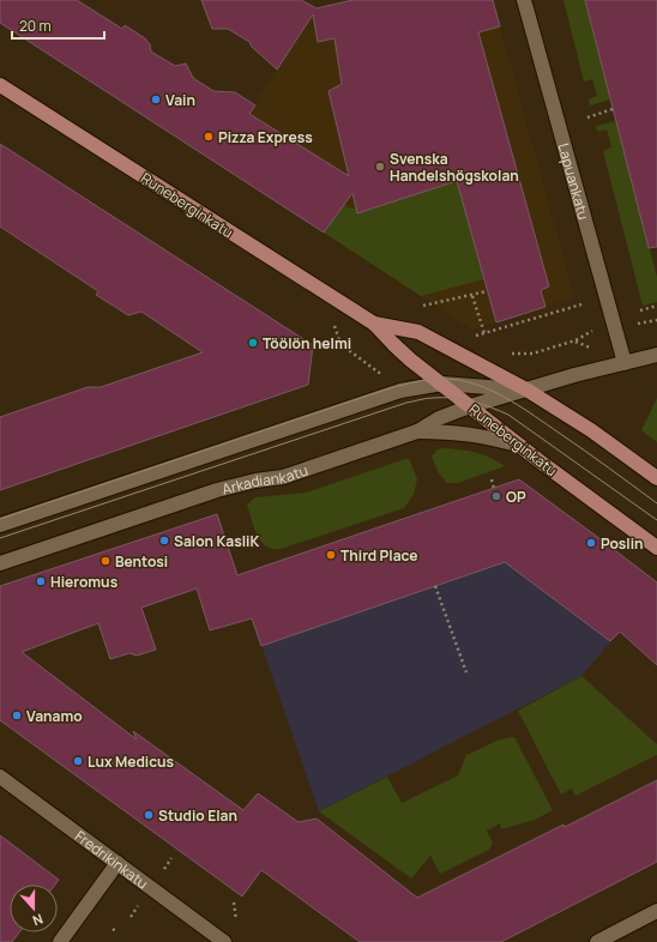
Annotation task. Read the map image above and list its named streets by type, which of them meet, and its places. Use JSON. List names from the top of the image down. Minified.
{"streets":{"main road":["Runeberginkatu"],"street":["Lapuankatu","Arkadiankatu","Fredrikinkatu"]},"crossings":[["Lapuankatu","Arkadiankatu"],["Runeberginkatu","Arkadiankatu"]],"places":["Vain","Pizza Express","Svenska Handelshögskolan","Töölön helmi","OP","Salon KasliK","Poslin","Third Place","Bentosi","Hieromus","Vanamo","Lux Medicus","Studio Elan"],"scale_bar":"20 m","north":"bottom"}
